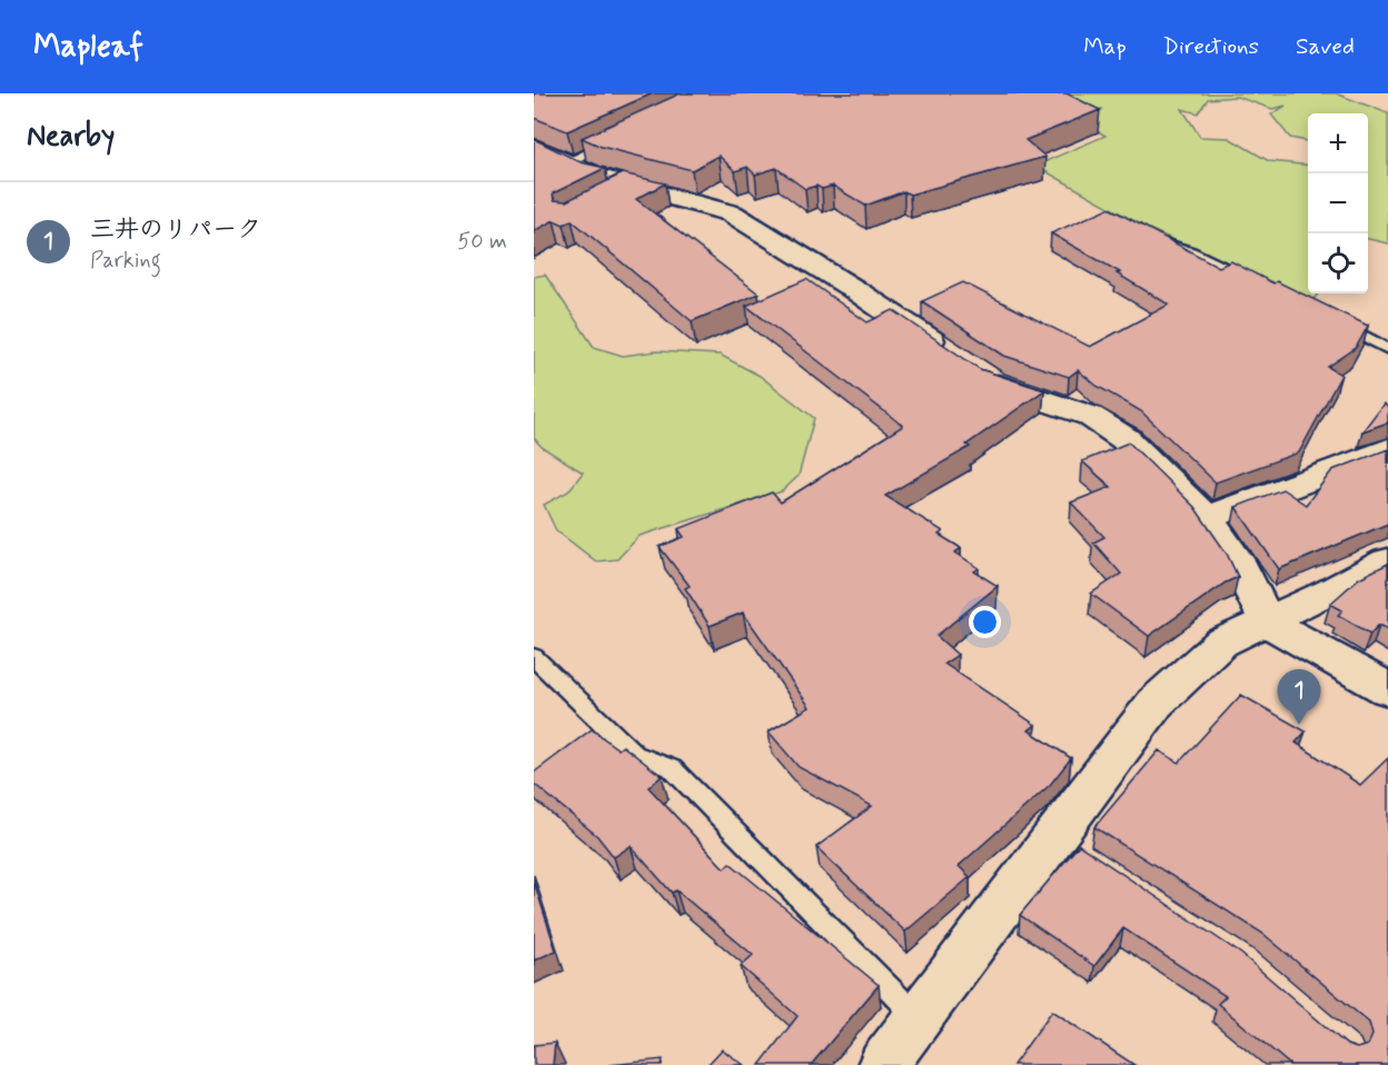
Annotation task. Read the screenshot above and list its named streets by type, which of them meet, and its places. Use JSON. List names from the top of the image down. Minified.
{"page":{"header":"Mapleaf","nav":["Map","Directions","Saved"],"heading":"Nearby","map_buttons":["+","−"],"list":[{"mark":"1","name":"三井のリパーク","note":"Parking","value":"50 m"}],"pins":"1"}}
